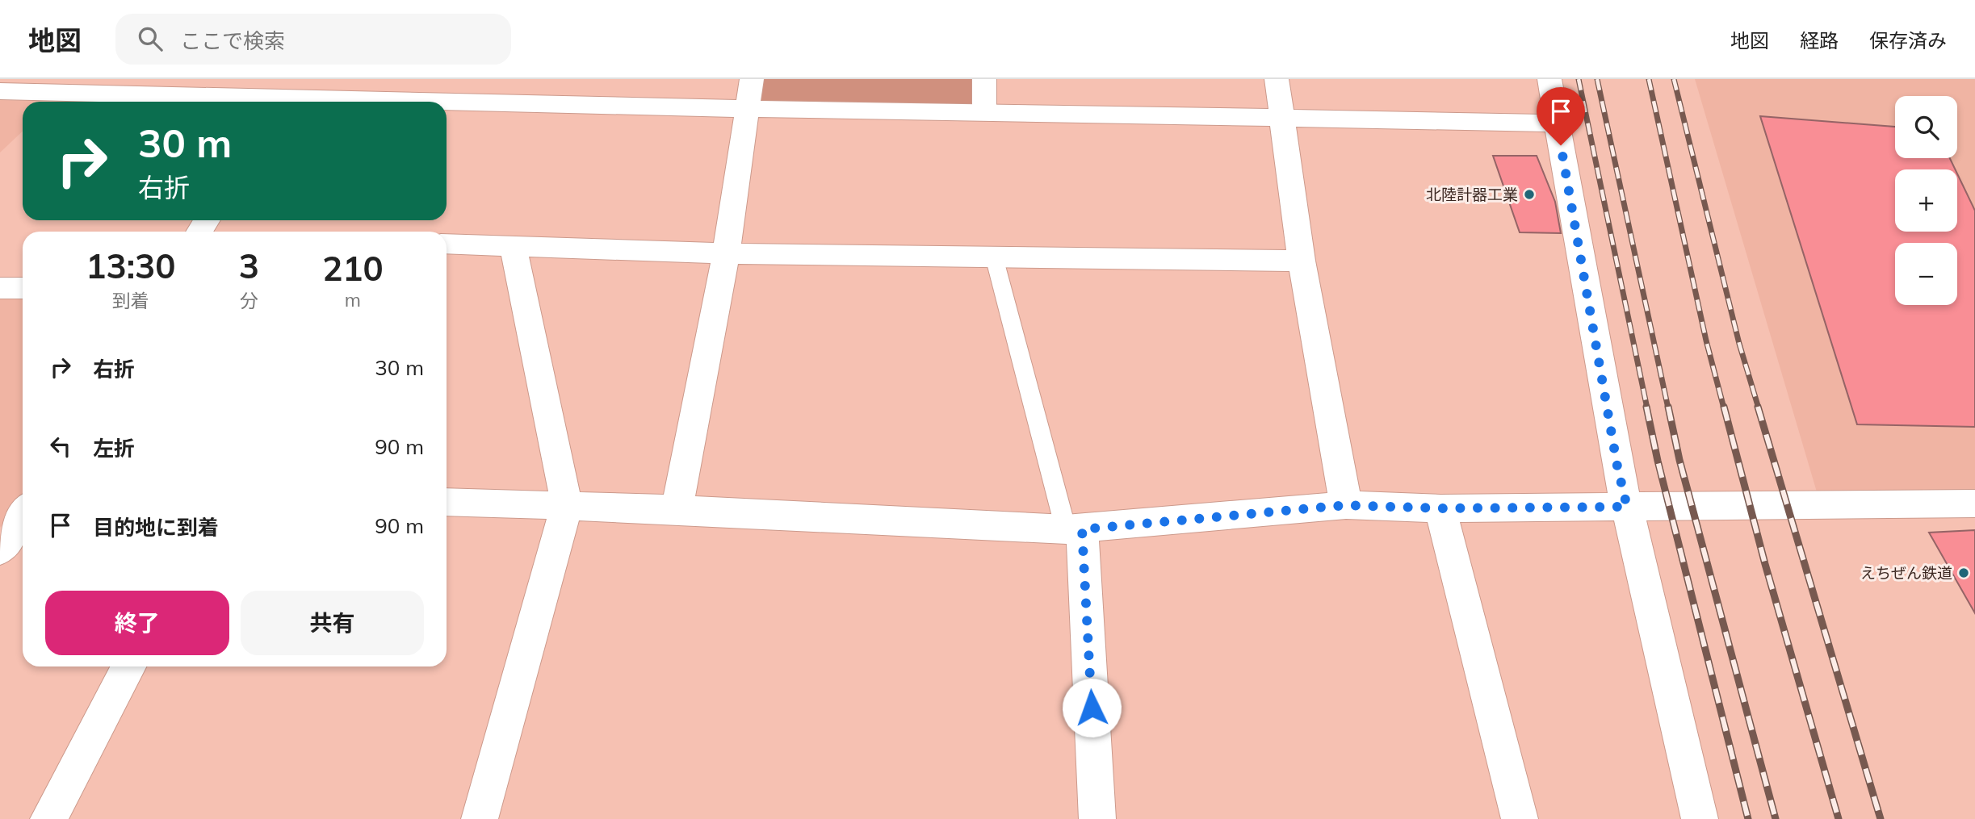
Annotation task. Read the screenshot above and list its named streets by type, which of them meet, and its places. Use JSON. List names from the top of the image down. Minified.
{"places":["北陸計器工業","えちぜん鉄道"],"page":{"header":"地図","search":"ここで検索","nav":["地図","経路","保存済み"],"map_buttons":["+","−"],"turn":["30 m","右折"],"eta":["13:30","到着","3","分","210","m"],"list":[{"name":"右折","value":"30 m"},{"name":"左折","value":"90 m"},{"name":"目的地に到着","value":"90 m"}],"buttons":["終了","共有"]}}
